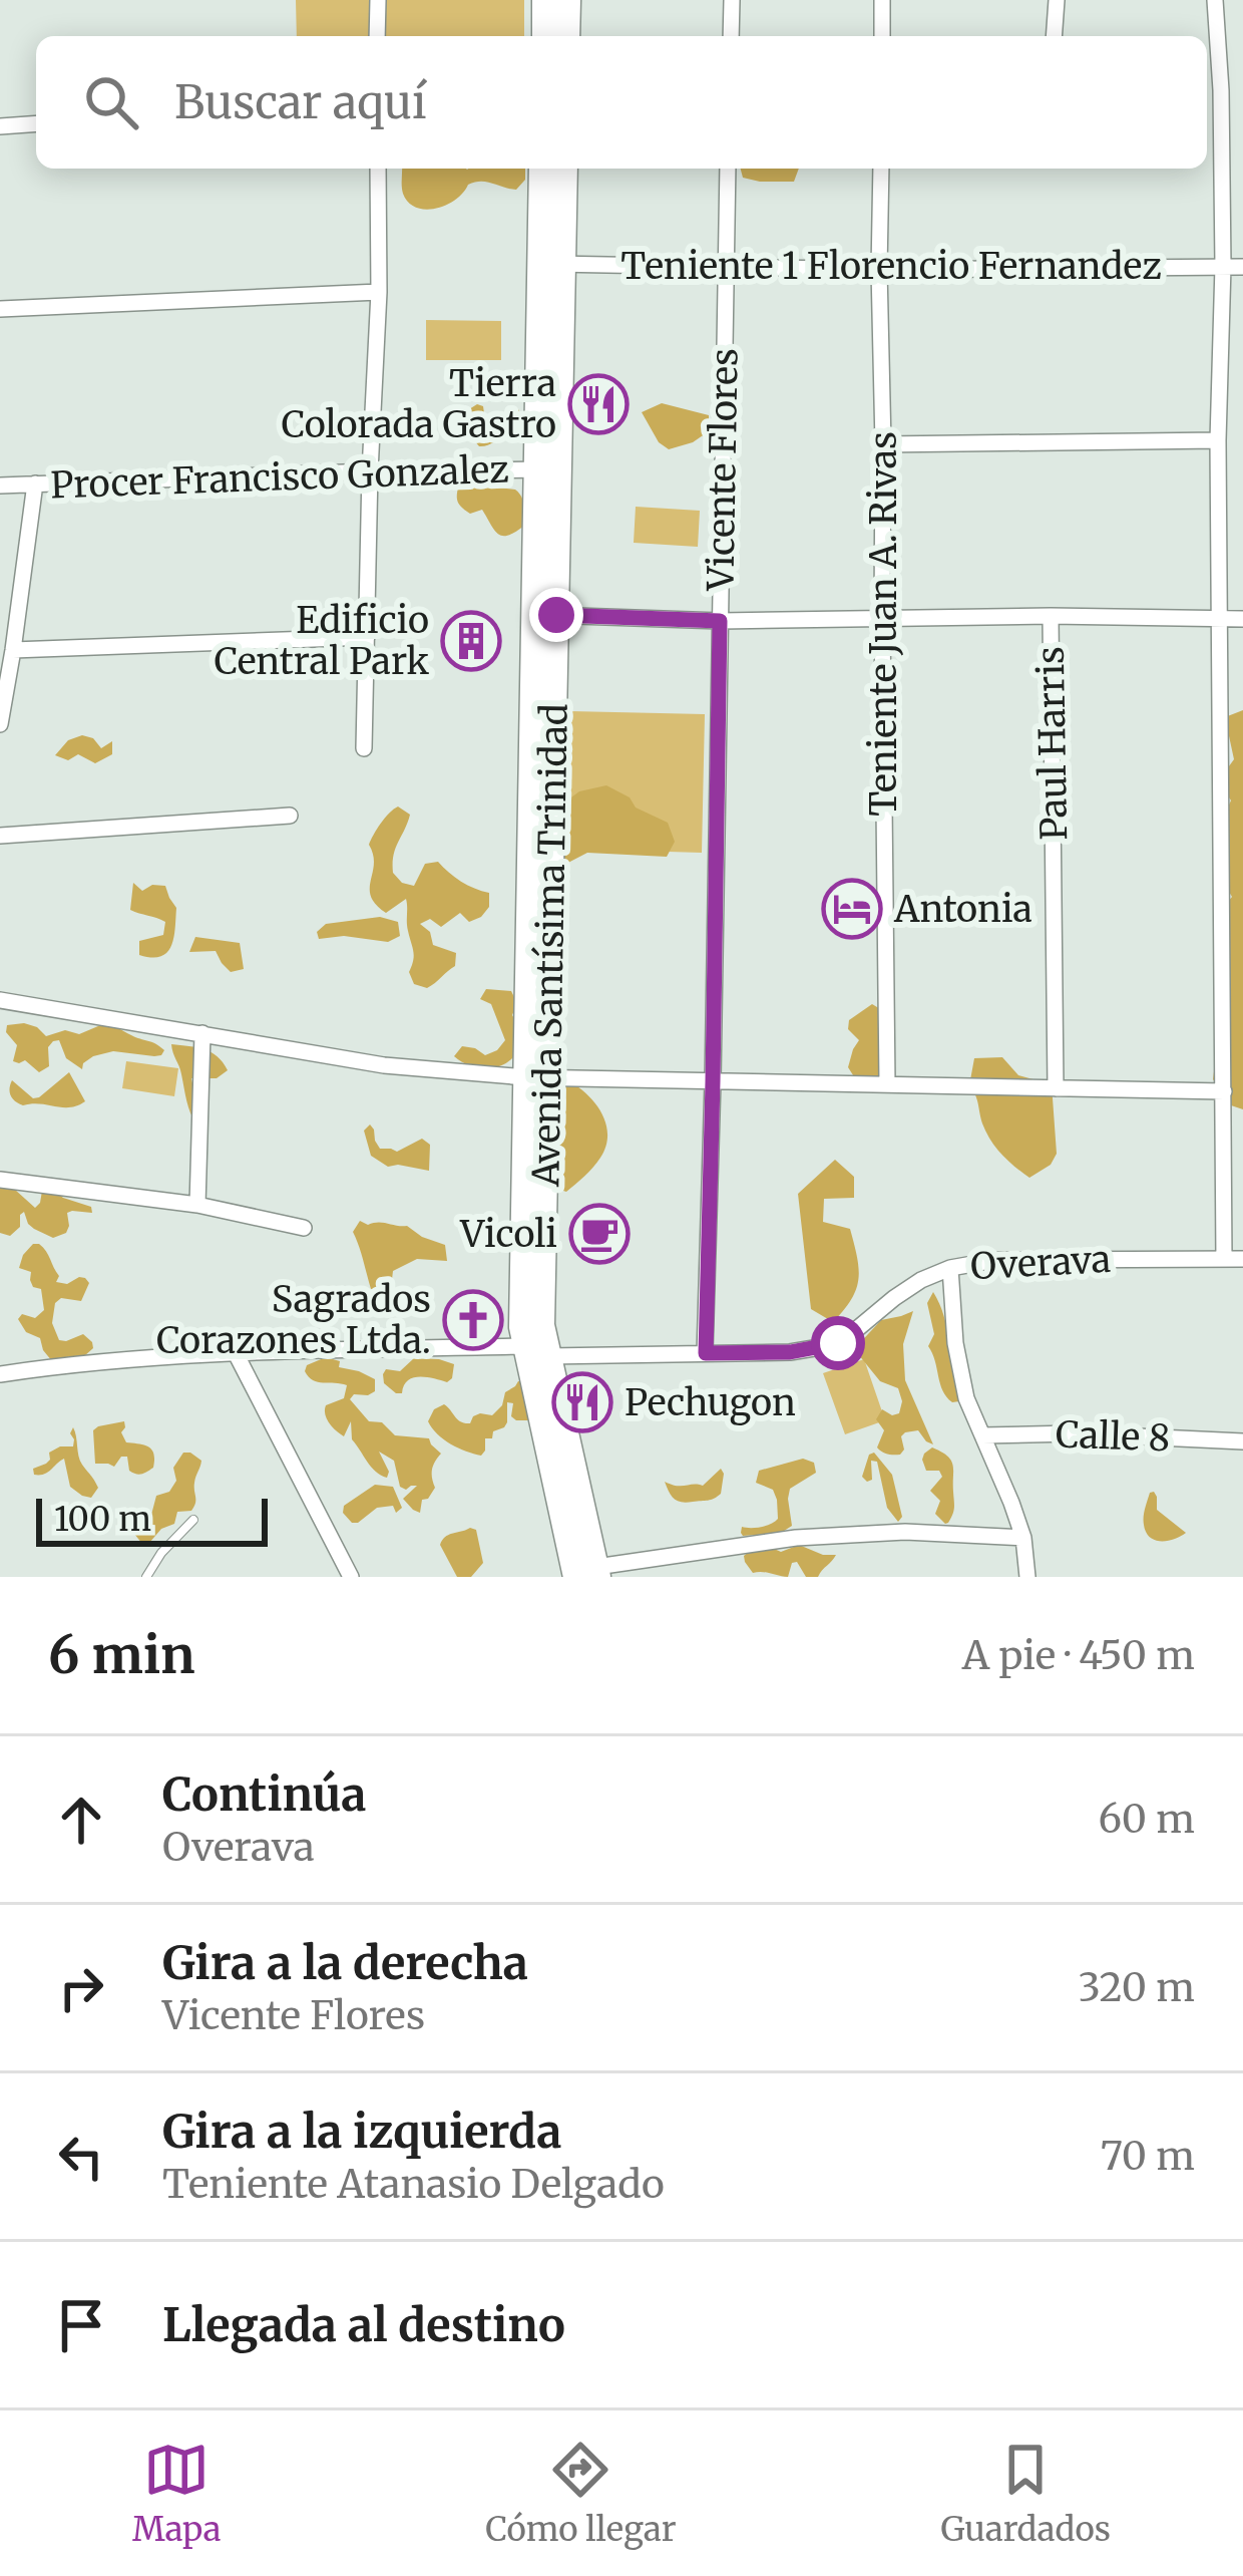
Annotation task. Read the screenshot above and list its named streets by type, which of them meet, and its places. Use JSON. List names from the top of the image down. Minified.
{"streets":{"main road":["Avenida Santísima Trinidad"],"street":["Teniente 1 Florencio Fernandez","Vicente Flores","Procer Francisco Gonzalez","Teniente Juan A. Rivas","Paul Harris","Overava","Calle 8"]},"crossings":[["Teniente 1 Florencio Fernandez","Vicente Flores"],["Teniente 1 Florencio Fernandez","Teniente Juan A. Rivas"],["Teniente 1 Florencio Fernandez","Avenida Santísima Trinidad"],["Vicente Flores","Overava"],["Procer Francisco Gonzalez","Avenida Santísima Trinidad"],["Avenida Santísima Trinidad","Overava"]],"places":{"restaurant":["Tierra Colorada Gastro","Pechugon"],"building":["Edificio Central Park"],"hotel":["Antonia"],"cafe":["Vicoli"],"church":["Sagrados Corazones Ltda."]},"scale_bar":"100 m","page":{"search":"Buscar aquí","scale":"100 m","heading":["6 min","A pie · 450 m"],"list":[["Continúa","Overava","60 m"],["Gira a la derecha","Vicente Flores","320 m"],["Gira a la izquierda","Teniente Atanasio Delgado","70 m"],"Llegada al destino"],"nav":["Mapa","Cómo llegar","Guardados"]}}
